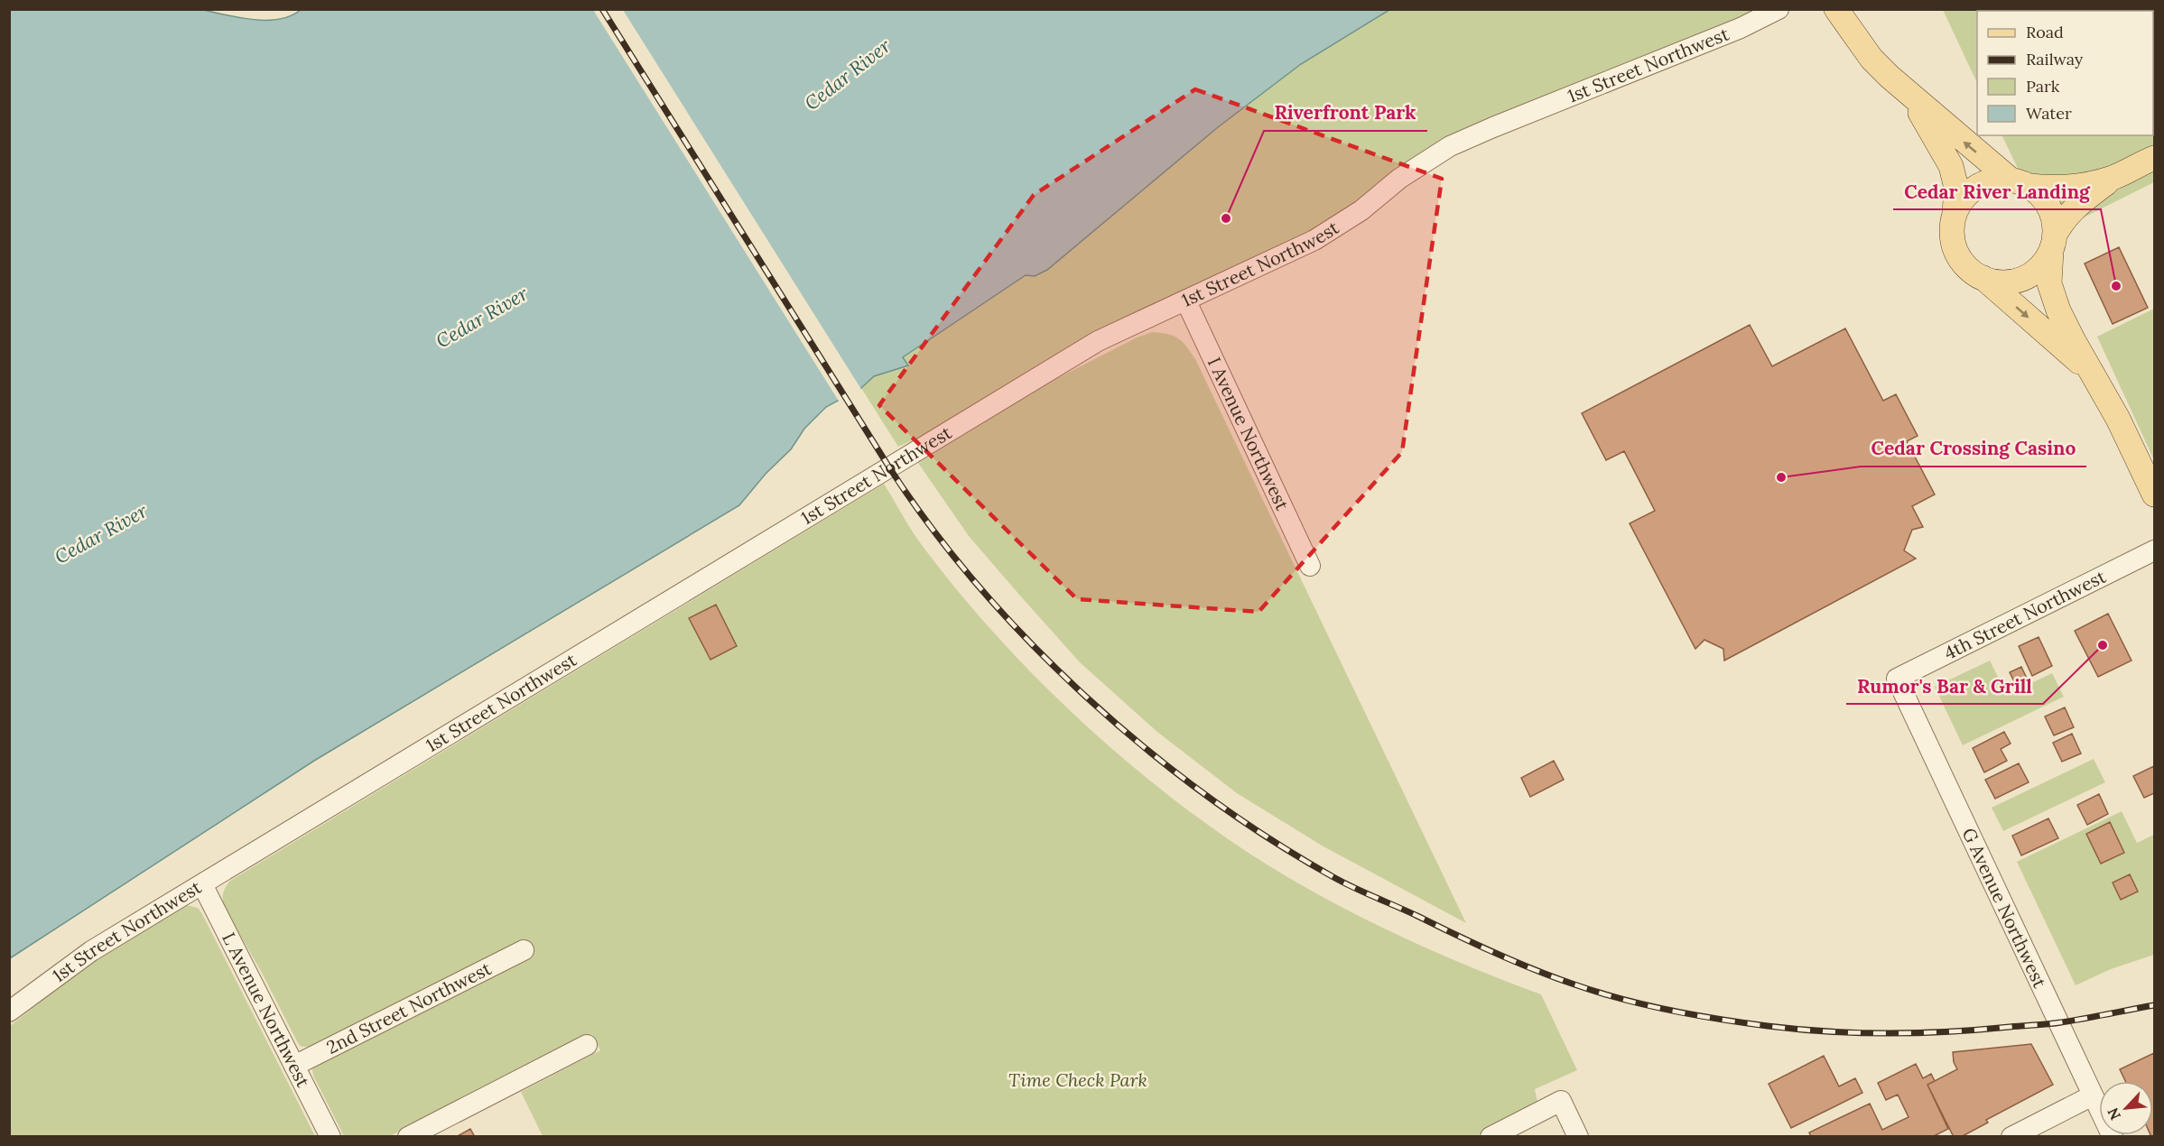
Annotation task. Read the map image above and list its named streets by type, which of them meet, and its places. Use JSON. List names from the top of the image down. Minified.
{"streets":{"street":["1st Street Northwest","I Avenue Northwest","4th Street Northwest","G Avenue Northwest","2nd Street Northwest","L Avenue Northwest"]},"crossings":[["1st Street Northwest","I Avenue Northwest"],["1st Street Northwest","L Avenue Northwest"],["4th Street Northwest","G Avenue Northwest"],["2nd Street Northwest","L Avenue Northwest"]],"water":["Cedar River"],"parks":["Time Check Park"],"places":["Riverfront Park","Cedar River Landing","Cedar Crossing Casino","Rumor's Bar & Grill"],"legend":["Road","Railway","Park","Water"],"north":"bottom left"}
